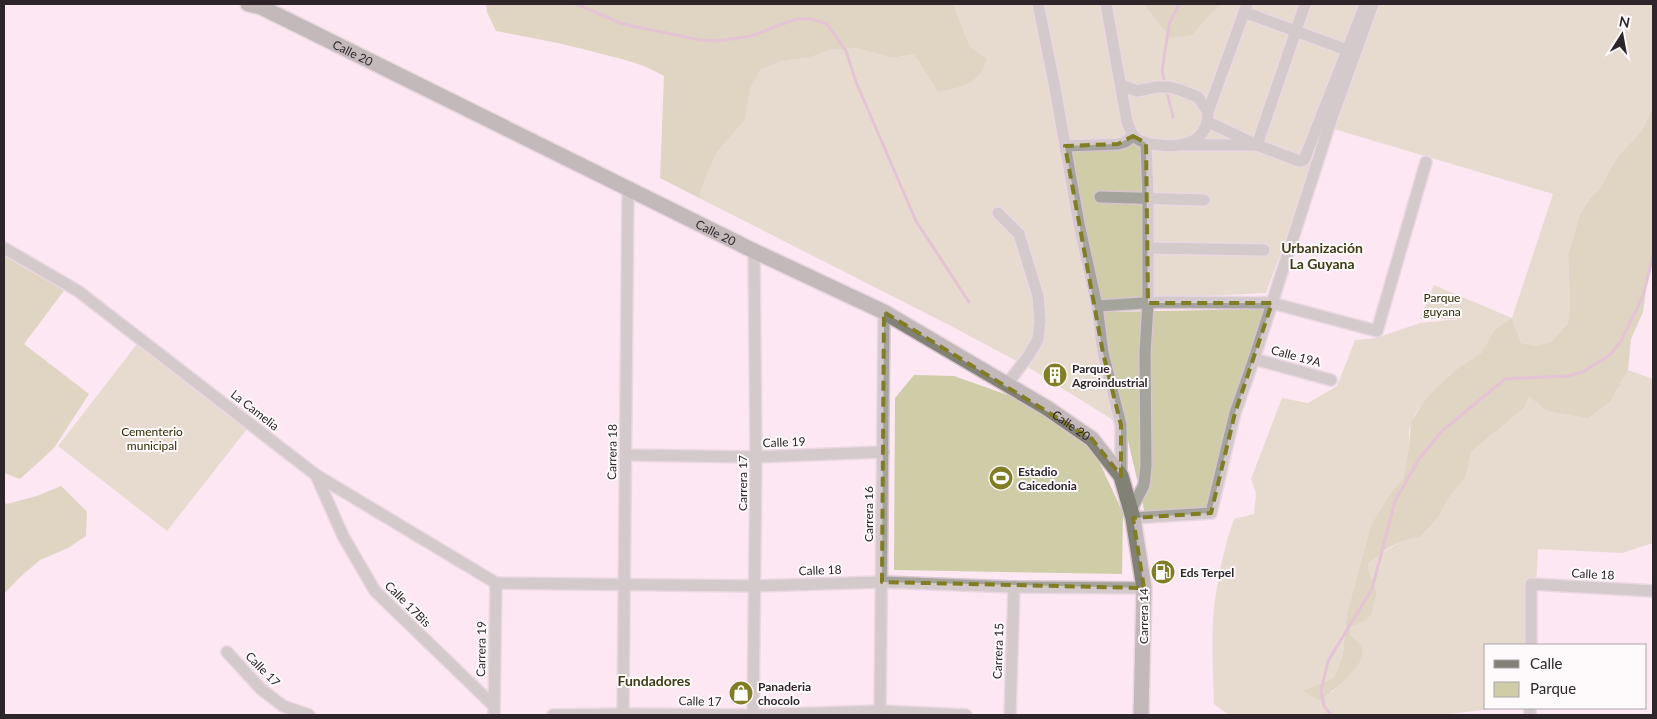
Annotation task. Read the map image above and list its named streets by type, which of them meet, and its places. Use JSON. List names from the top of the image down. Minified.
{"streets":{"main road":["Calle 20","Carrera 14"],"street":["Calle 19A","La Camelia","Calle 19","Carrera 18","Carrera 17","Carrera 16","Calle 18","Calle 17Bis","Carrera 19","Carrera 15","Calle 17"]},"crossings":[["Calle 20","Carrera 18"],["Calle 20","Carrera 17"],["Calle 20","Carrera 16"],["Calle 20","Carrera 14"],["La Camelia","Calle 18"],["La Camelia","Calle 17Bis"],["La Camelia","Carrera 19"],["Calle 19","Carrera 18"],["Calle 19","Carrera 17"],["Calle 19","Carrera 16"],["Carrera 18","Calle 18"],["Carrera 18","Calle 17"],["Carrera 17","Calle 18"],["Carrera 17","Calle 17"],["Carrera 16","Calle 18"],["Carrera 16","Calle 17"],["Calle 18","Carrera 14"],["Calle 18","Carrera 19"],["Calle 18","Carrera 15"],["Calle 17Bis","Carrera 19"]],"districts":["Urbanización La Guyana","Fundadores"],"parks":["Parque guyana","Cementerio municipal"],"places":{"building":["Parque Agroindustrial"],"sports":["Estadio Caicedonia"],"fuel station":["Eds Terpel"],"shop":["Panaderia chocolo"]},"legend":["Calle","Parque"],"north":"top"}
